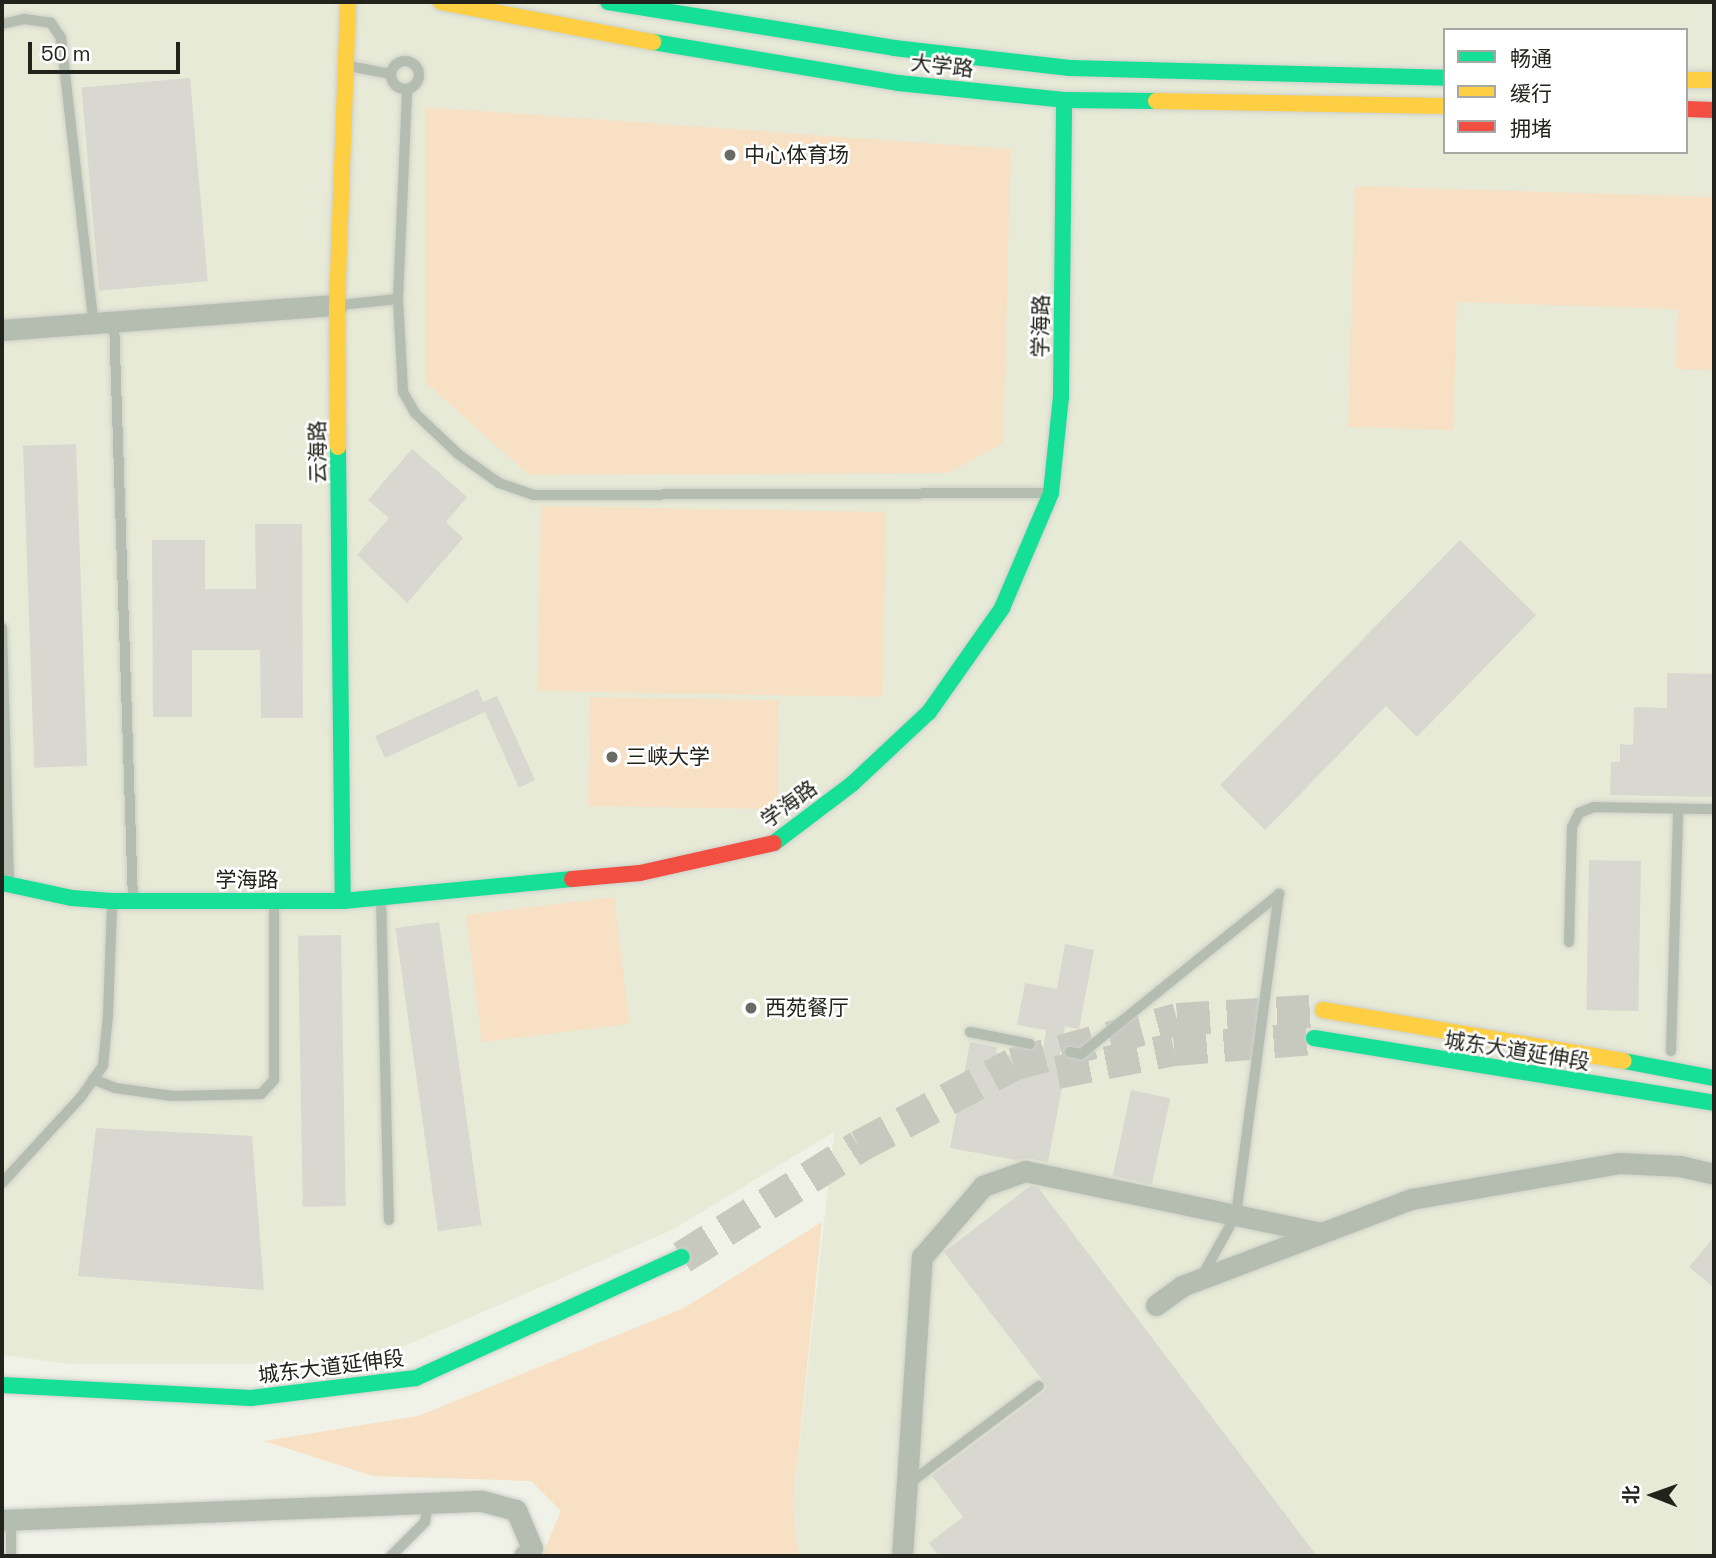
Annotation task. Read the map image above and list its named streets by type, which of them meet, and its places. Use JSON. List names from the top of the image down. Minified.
{"streets":{"main road":["大学路","学海路","云海路","城东大道延伸段"]},"crossings":[["大学路","学海路"],["学海路","云海路"]],"places":["中心体育场","三峡大学","西苑餐厅"],"legend":["畅通","缓行","拥堵"],"scale_bar":"50 m","north":"left"}
